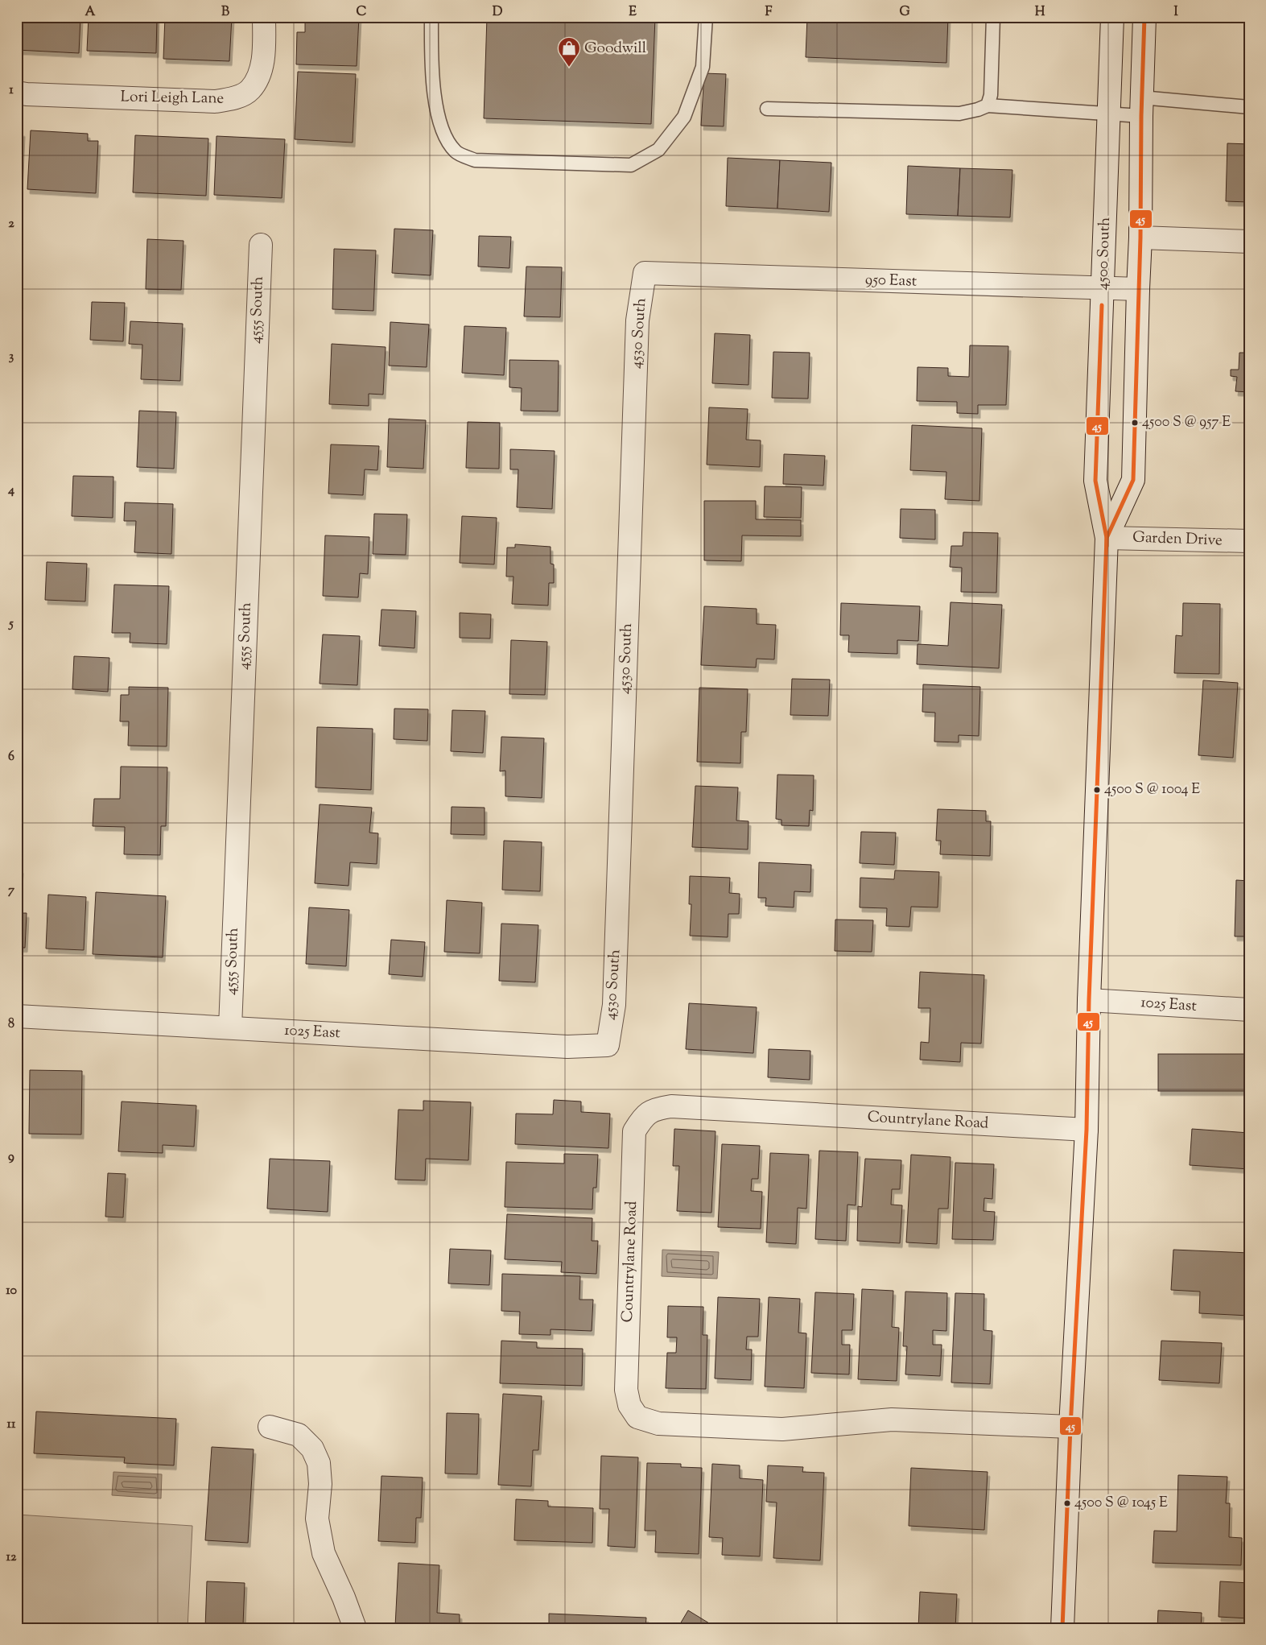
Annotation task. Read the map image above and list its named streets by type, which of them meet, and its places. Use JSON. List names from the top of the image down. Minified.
{"streets":{"street":["Lori Leigh Lane","4500 South","950 East","4555 South","4530 South","Garden Drive","1025 East","Countrylane Road"]},"crossings":[["4500 South","950 East"],["4500 South","Garden Drive"],["4500 South","1025 East"],["4500 South","Countrylane Road"],["950 East","4530 South"],["4555 South","1025 East"],["4530 South","1025 East"]],"places":{"shop":["Goodwill"],"other":["4500 S @ 957 E","4500 S @ 1004 E","4500 S @ 1045 E"]},"lines":["transit line 45"],"grid":{"columns":["A","B","C","D","E","F","G","H","I"],"rows":["1","2","3","4","5","6","7","8","9","10","11","12"]}}
